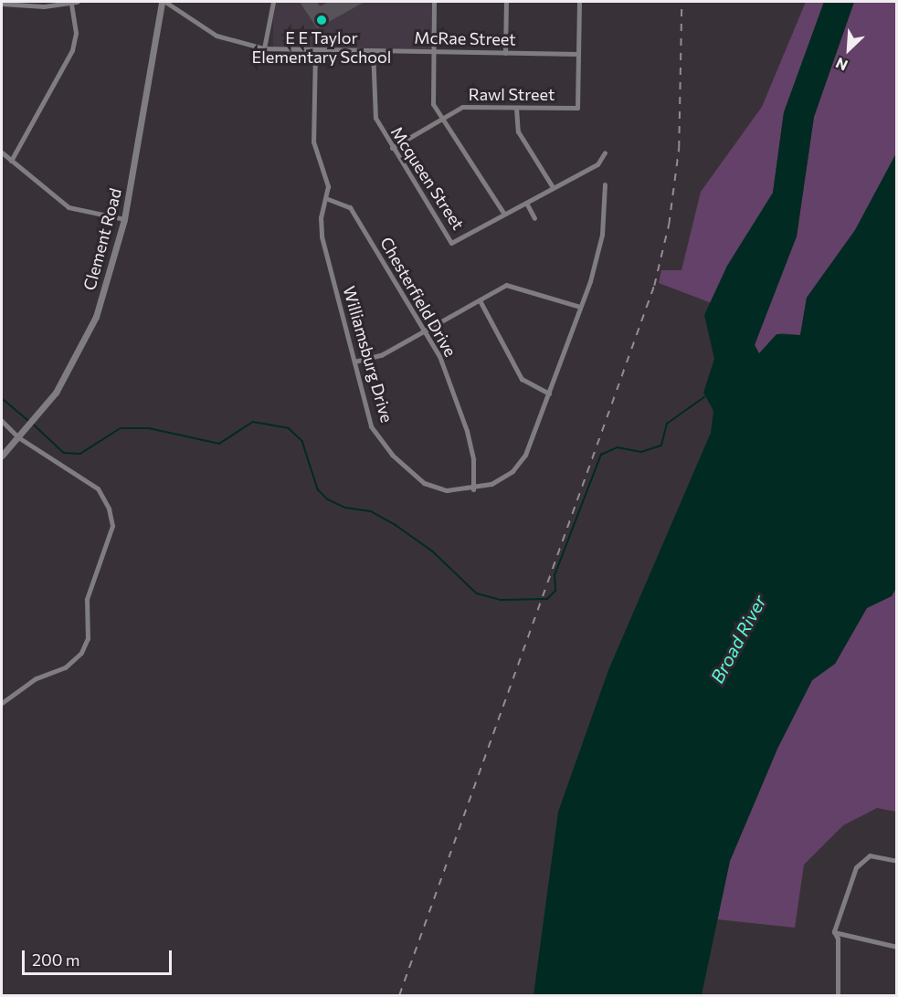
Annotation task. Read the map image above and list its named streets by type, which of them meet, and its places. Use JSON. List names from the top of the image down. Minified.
{"streets":{"street":["McRae Street","Rawl Street","Mcqueen Street","Clement Road","Chesterfield Drive","Williamsburg Drive"]},"crossings":[["McRae Street","Rawl Street"],["McRae Street","Mcqueen Street"],["McRae Street","Clement Road"],["McRae Street","Williamsburg Drive"],["Rawl Street","Mcqueen Street"],["Chesterfield Drive","Williamsburg Drive"]],"water":["Broad River"],"places":["E E Taylor Elementary School"],"scale_bar":"200 m","north":"bottom left"}
